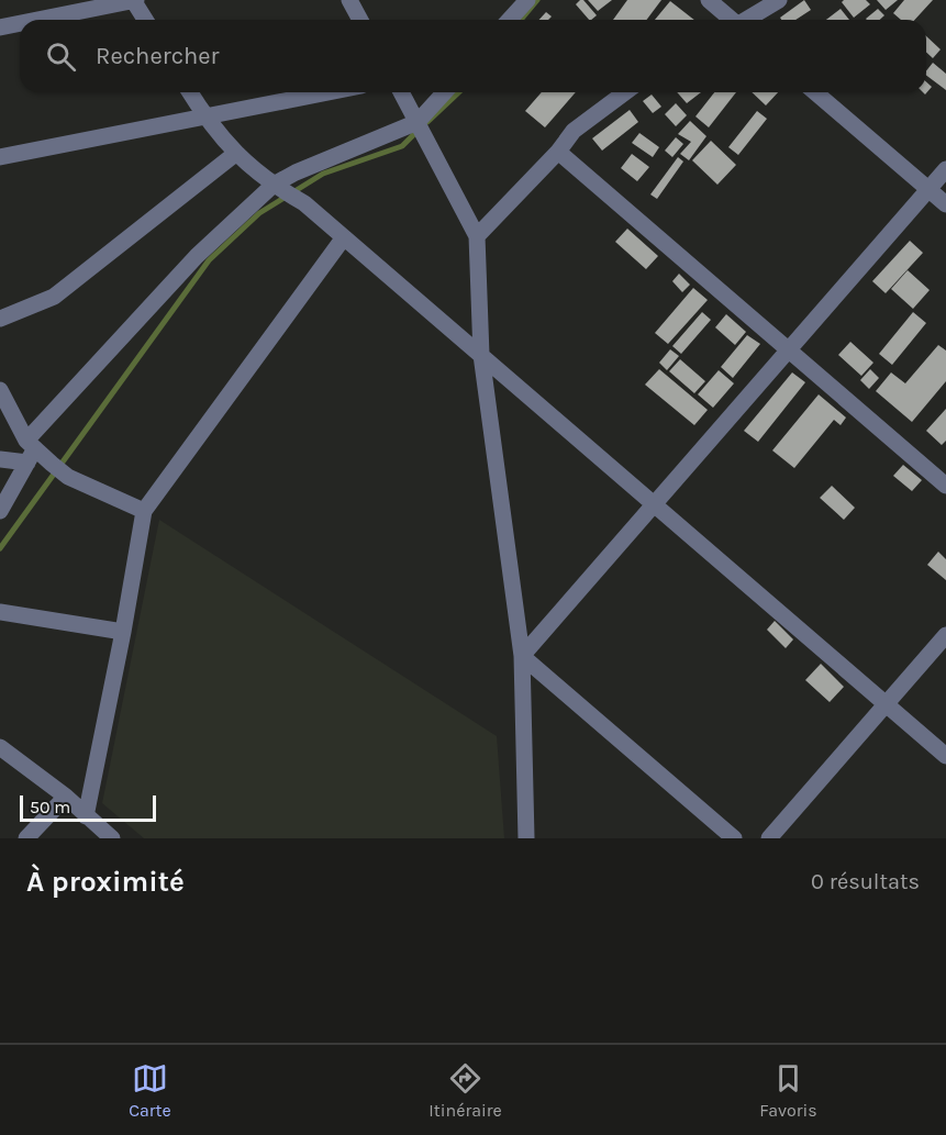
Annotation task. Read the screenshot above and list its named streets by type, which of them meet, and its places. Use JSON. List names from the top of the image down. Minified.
{"scale_bar":"50 m","page":{"search":"Rechercher","scale":"50 m","heading":["À proximité","0 résultats"],"nav":["Carte","Itinéraire","Favoris"]}}
